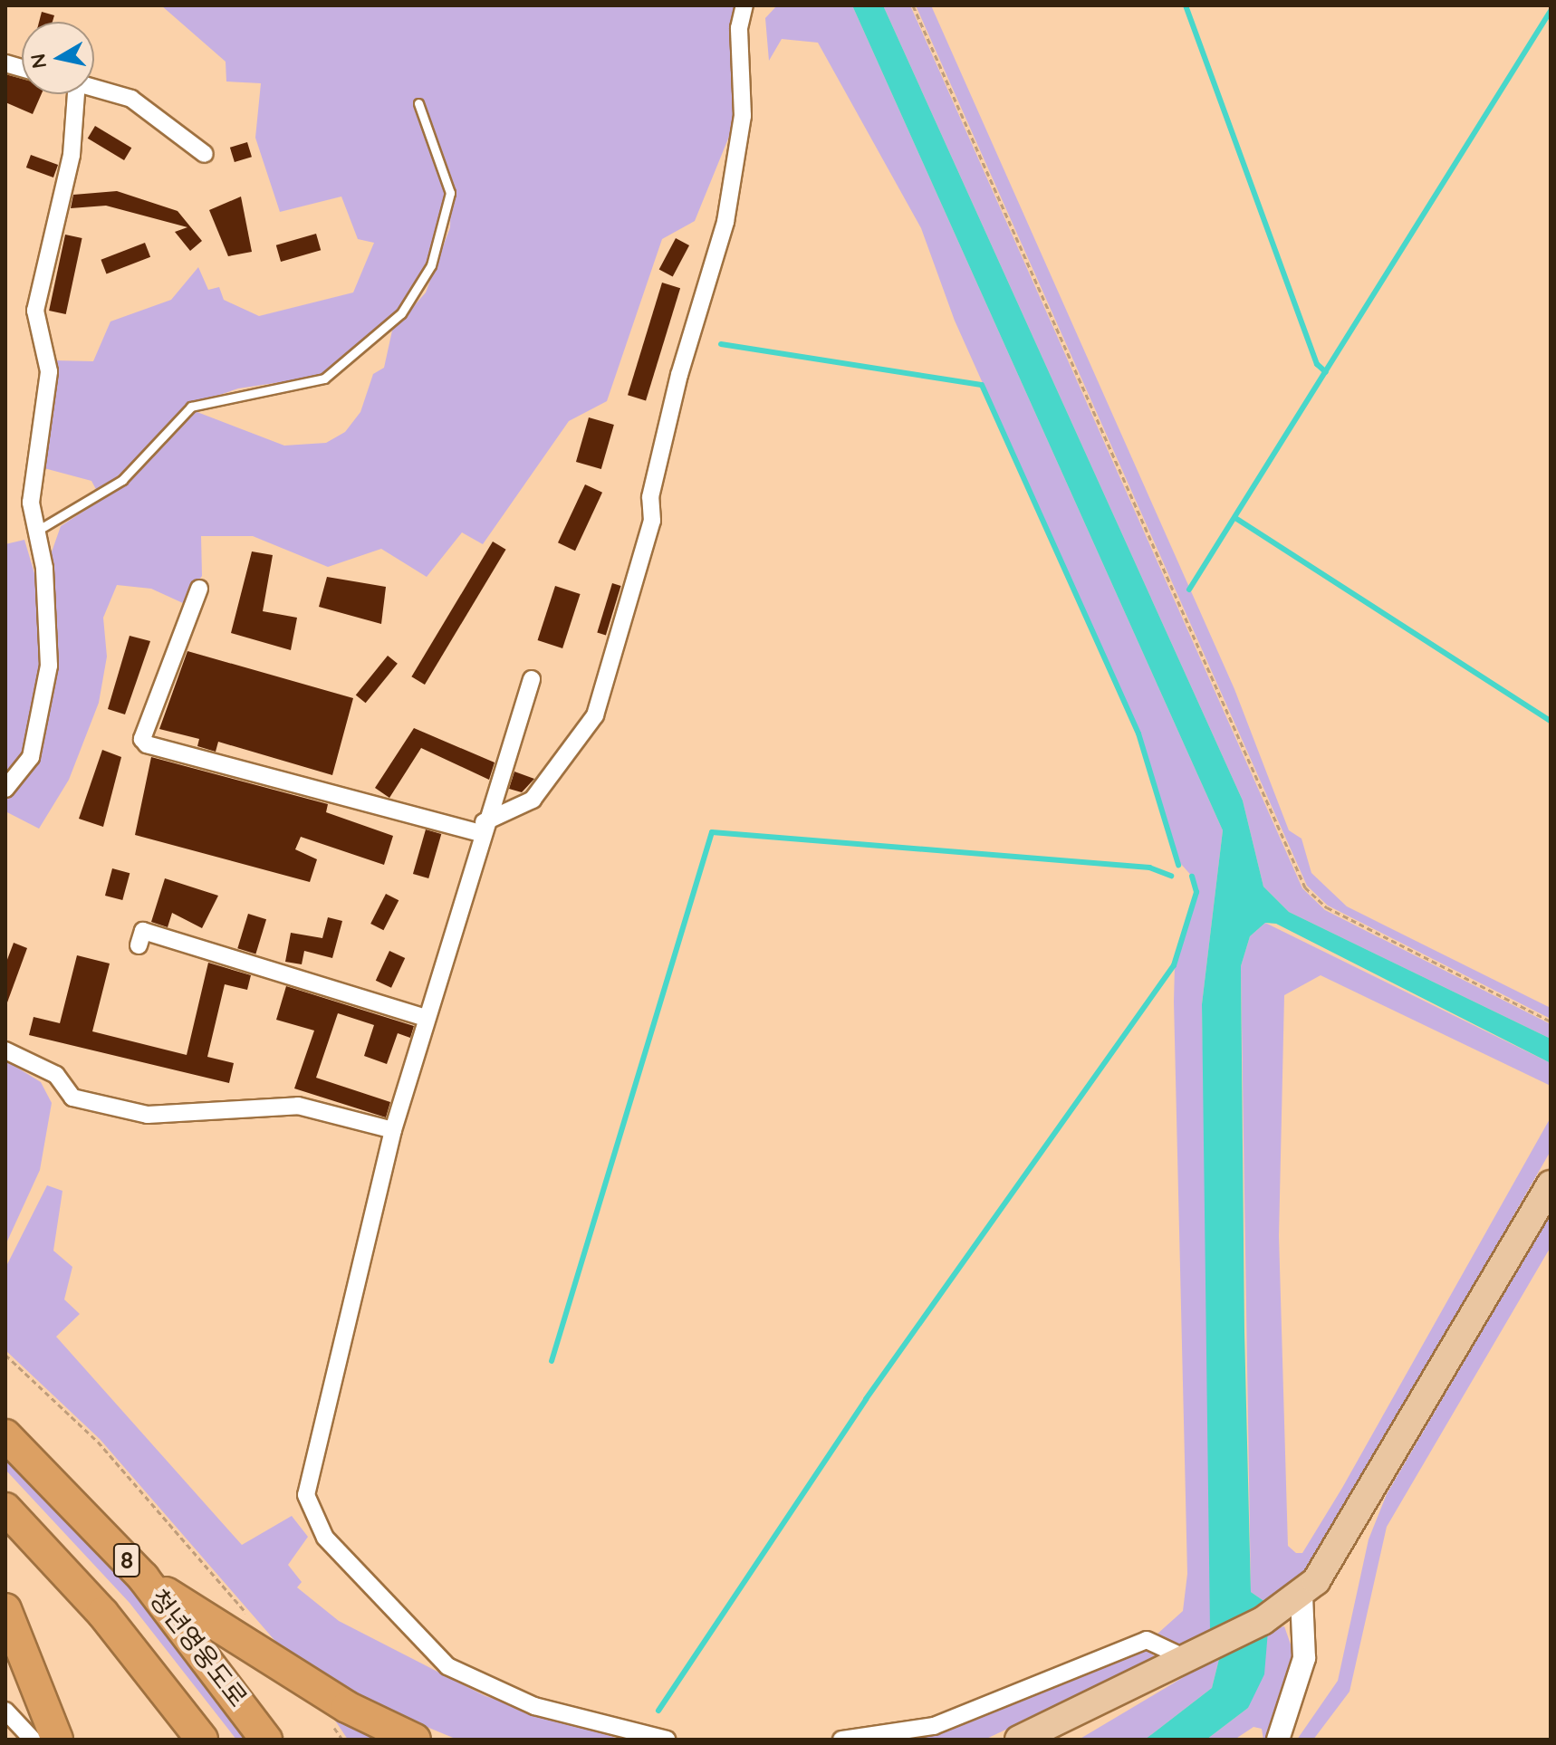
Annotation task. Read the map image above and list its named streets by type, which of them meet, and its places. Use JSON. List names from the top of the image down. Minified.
{"streets":{"highway":["8","청년영웅도로"]},"north":"left"}
